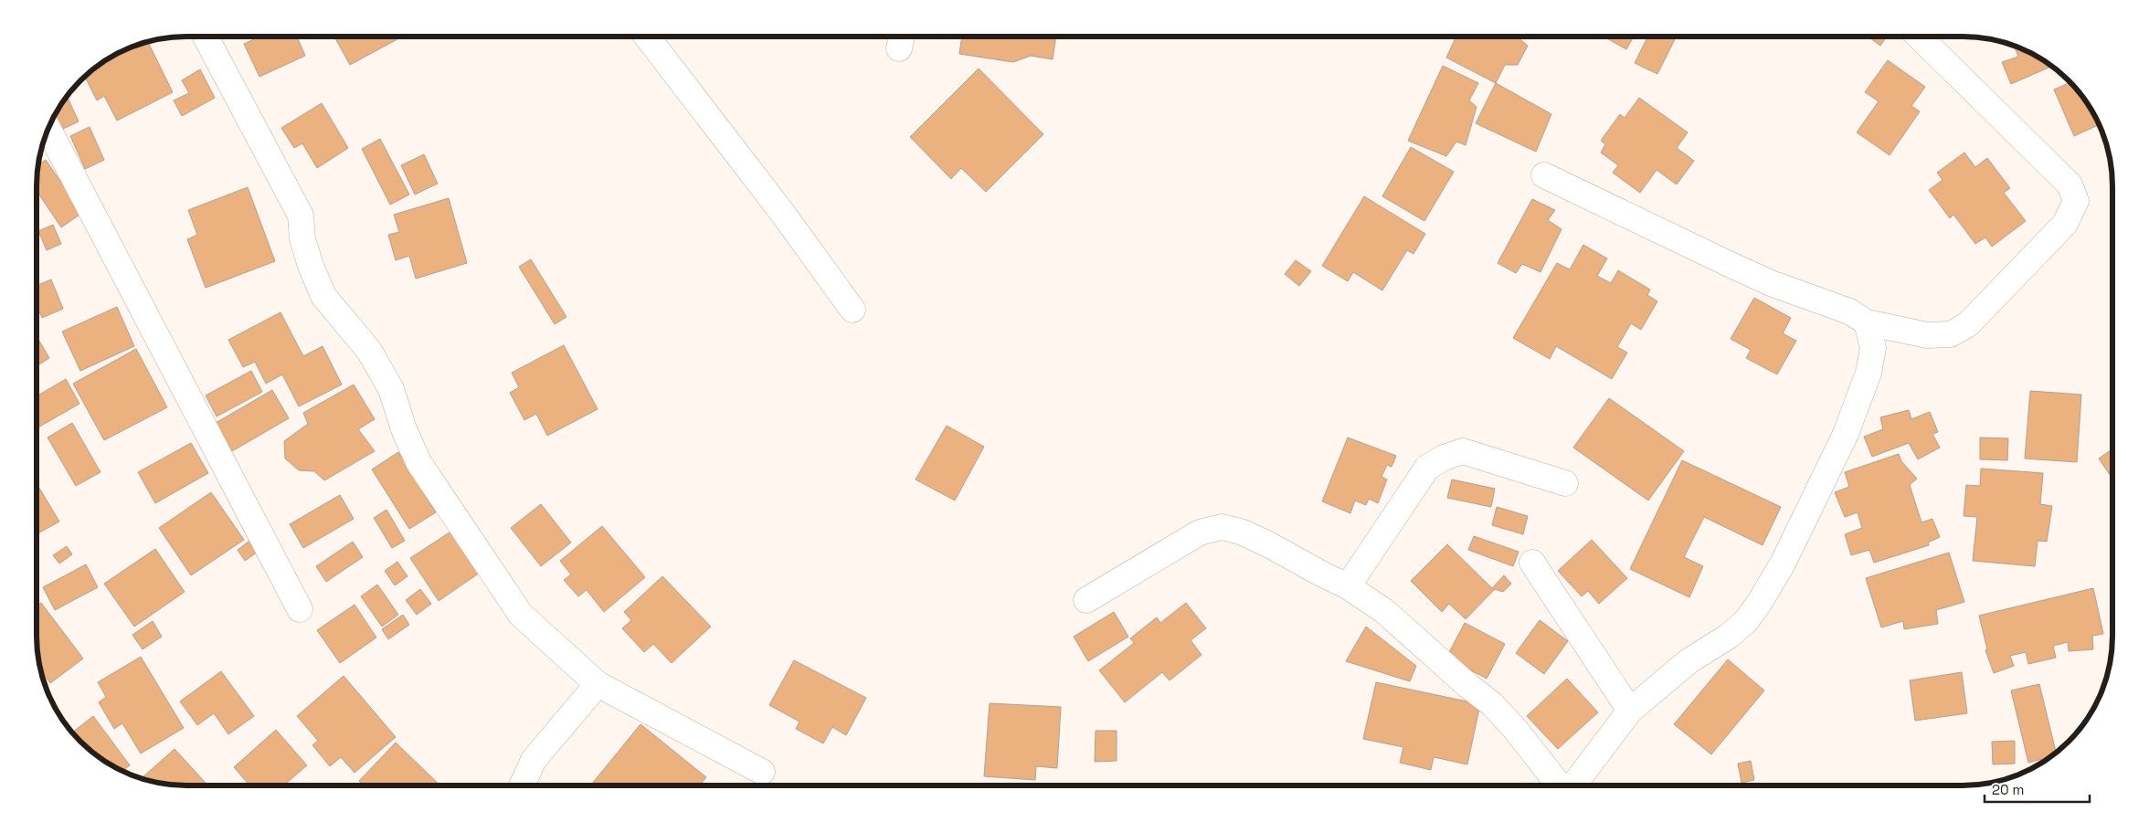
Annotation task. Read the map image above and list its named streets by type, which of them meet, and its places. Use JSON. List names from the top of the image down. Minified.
{"scale_bar":"20 m"}
